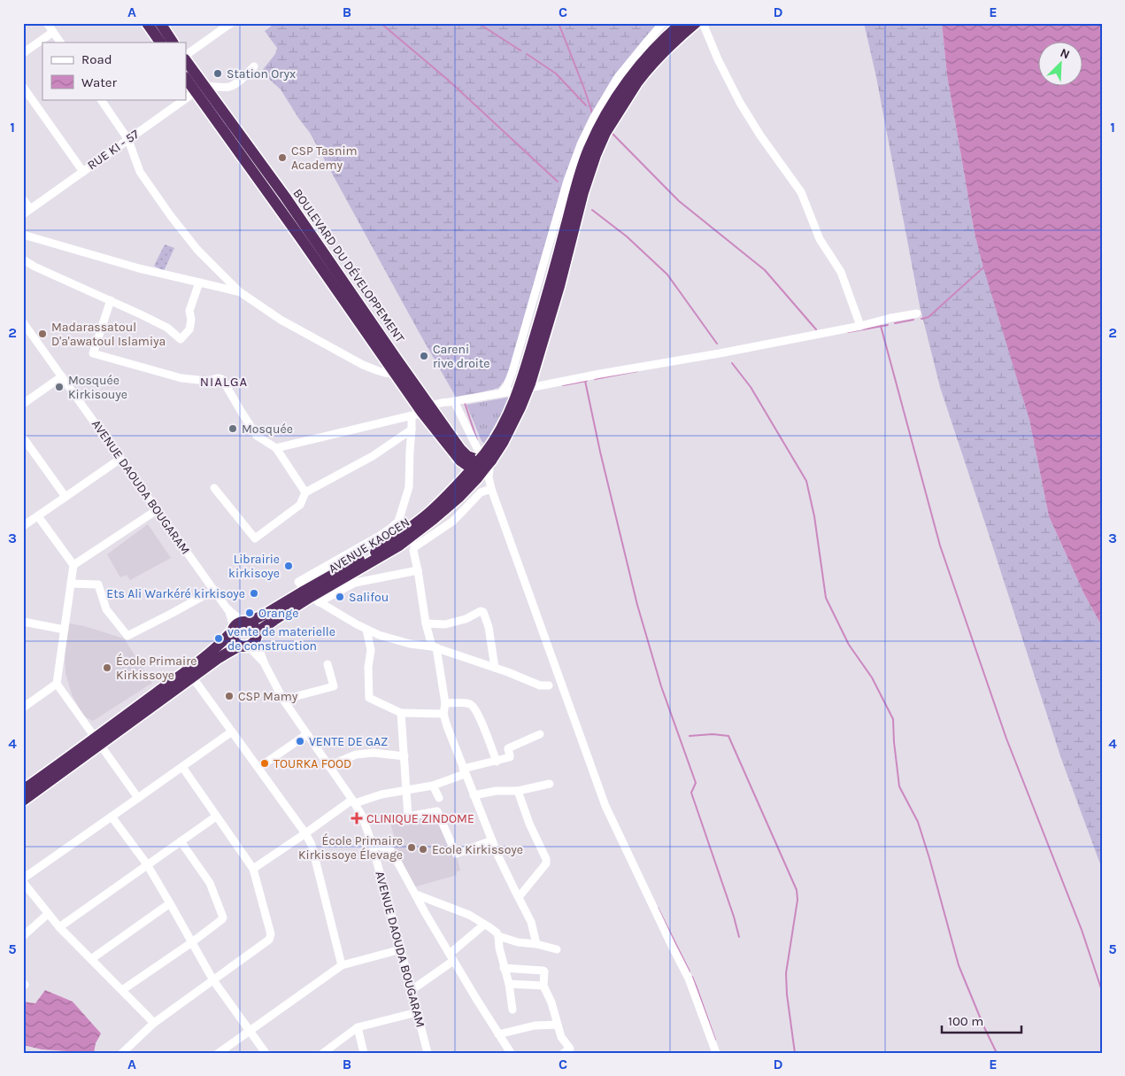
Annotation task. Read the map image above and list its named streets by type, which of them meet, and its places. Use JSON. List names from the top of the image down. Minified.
{"streets":{"highway":["BOULEVARD DU DÉVELOPPEMENT","AVENUE KAOCEN"],"street":["RUE KI - 57","AVENUE DAOUDA BOUGARAM"]},"crossings":[["RUE KI - 57","BOULEVARD DU DÉVELOPPEMENT"],["BOULEVARD DU DÉVELOPPEMENT","AVENUE KAOCEN"],["AVENUE DAOUDA BOUGARAM","AVENUE KAOCEN"]],"districts":["NIALGA"],"places":{"other":["Station Oryx","CSP Tasnim Academy","Madarassatoul D'a'awatoul Islamiya","Careni rive droite","Mosquée Kirkisouye","Mosquée","Librairie kirkisoye","Ets Ali Warkéré kirkisoye","Salifou","Orange","vente de materielle de construction","École Primaire Kirkissoye","CSP Mamy","VENTE DE GAZ","TOURKA FOOD","École Primaire Kirkissoye Élevage","Ecole Kirkissoye"],"health":["CLINIQUE ZINDOME"]},"legend":["Road","Water"],"scale_bar":"100 m","north":"top right","grid":{"columns":["A","B","C","D","E"],"rows":["1","2","3","4","5"]}}
